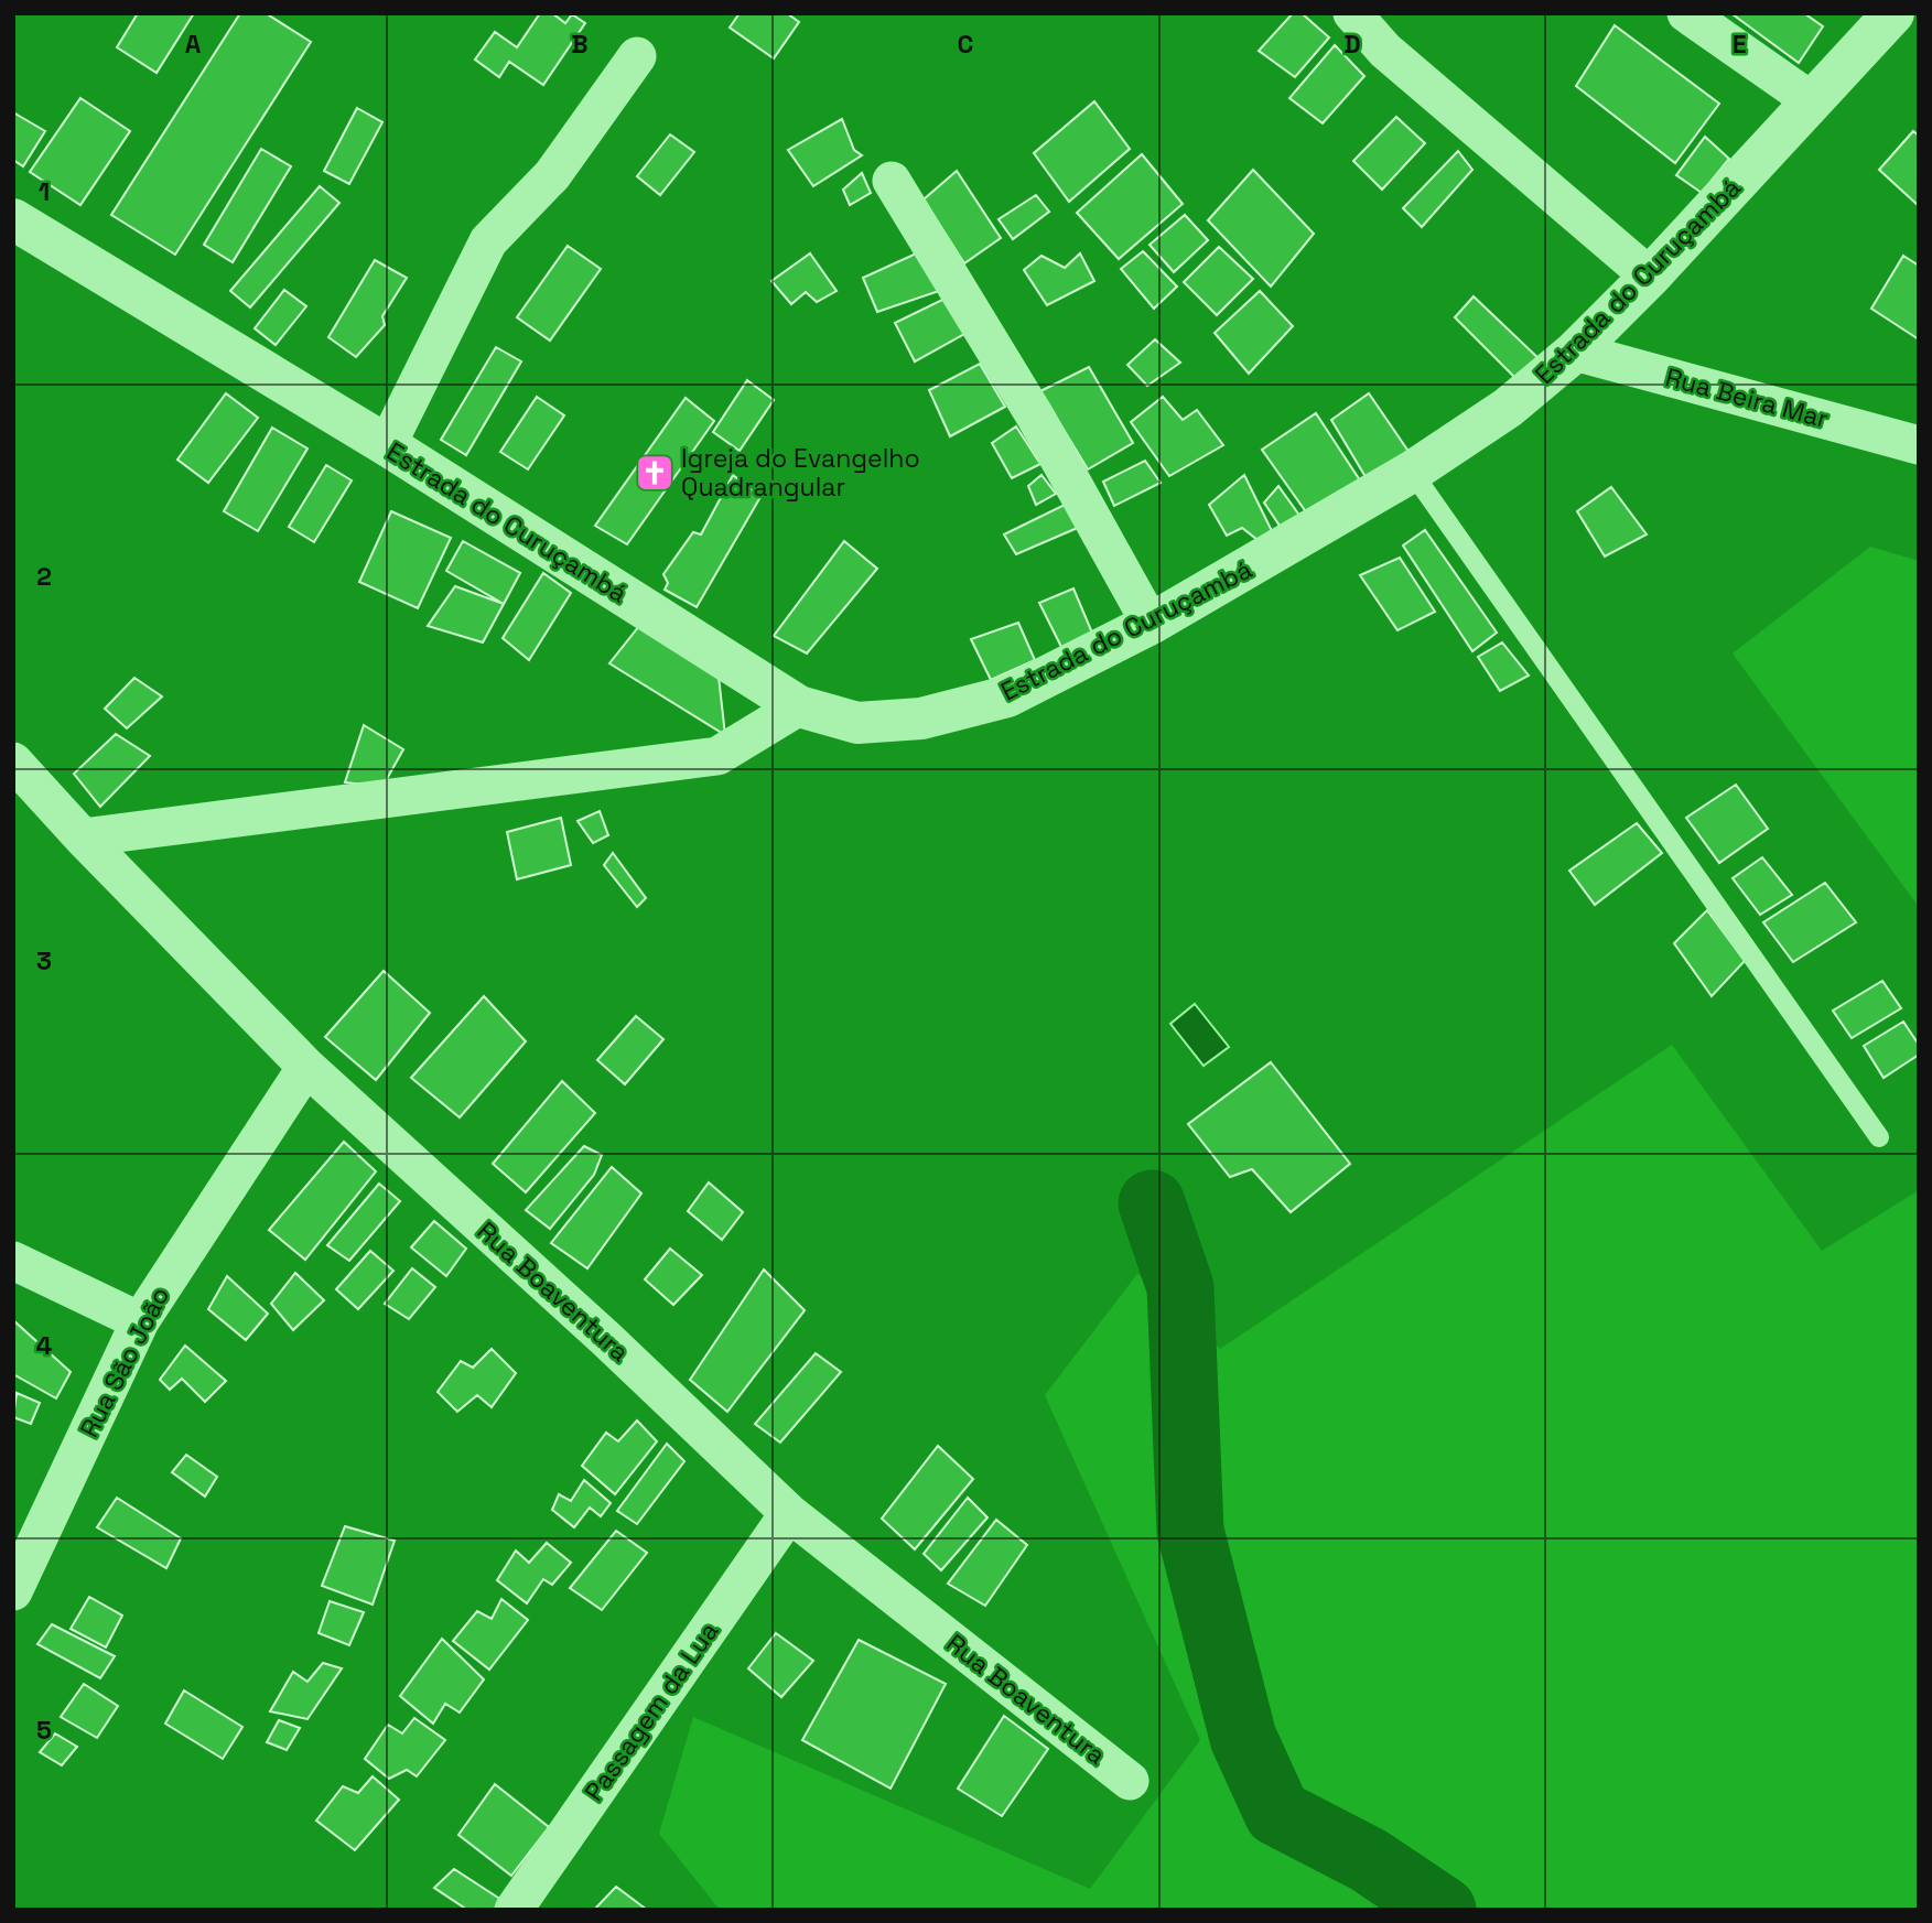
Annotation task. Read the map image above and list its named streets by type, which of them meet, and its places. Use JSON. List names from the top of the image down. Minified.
{"streets":{"street":["Estrada do Curuçambá","Rua Beira Mar","Rua Boaventura","Rua São João","Passagem da Lua"]},"crossings":[["Estrada do Curuçambá","Rua Beira Mar"],["Rua Boaventura","Rua São João"],["Rua Boaventura","Passagem da Lua"]],"places":{"church":["Igreja do Evangelho Quadrangular"]},"grid":{"columns":["A","B","C","D","E"],"rows":["1","2","3","4","5"]}}
